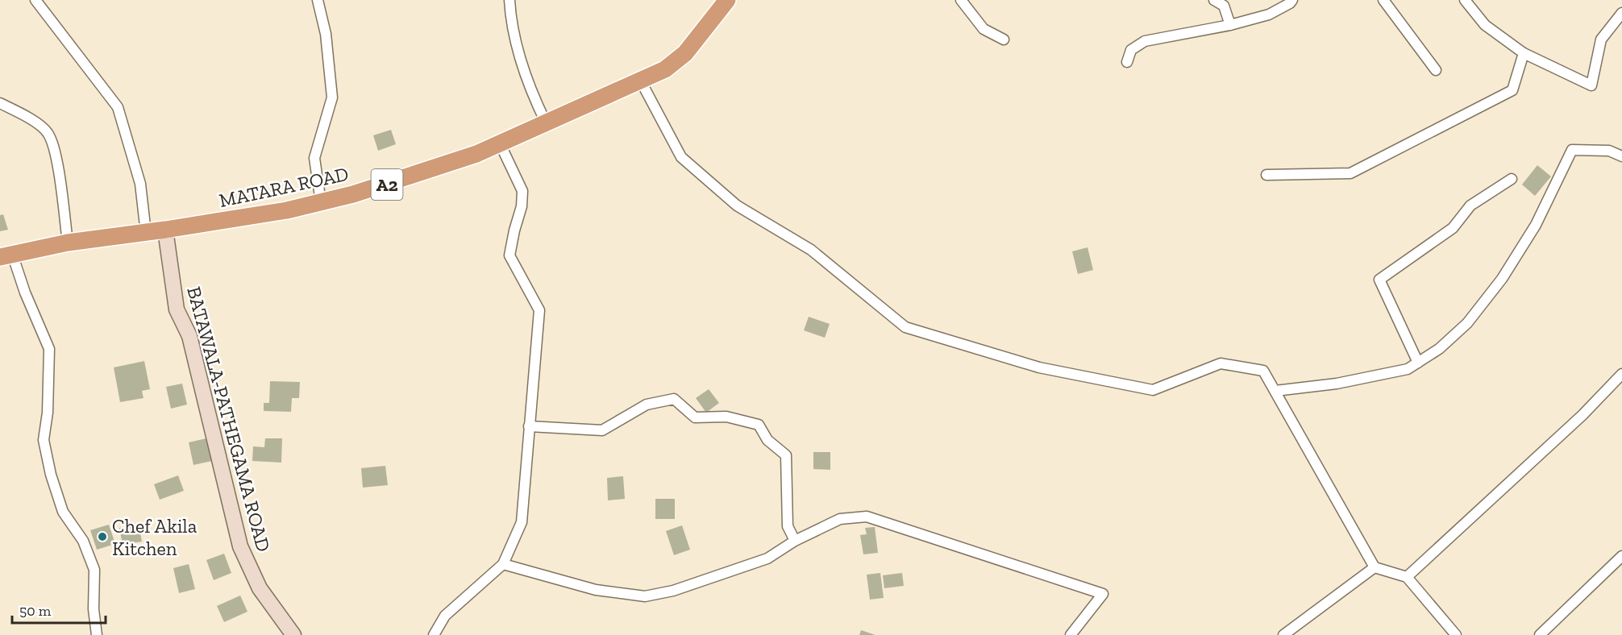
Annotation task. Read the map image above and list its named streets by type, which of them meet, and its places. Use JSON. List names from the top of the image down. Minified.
{"streets":{"highway":["A2","MATARA ROAD"],"main road":["BATAWALA-PATHEGAMA ROAD"]},"crossings":[["MATARA ROAD","BATAWALA-PATHEGAMA ROAD"]],"places":["Chef Akila Kitchen"],"scale_bar":"50 m"}
